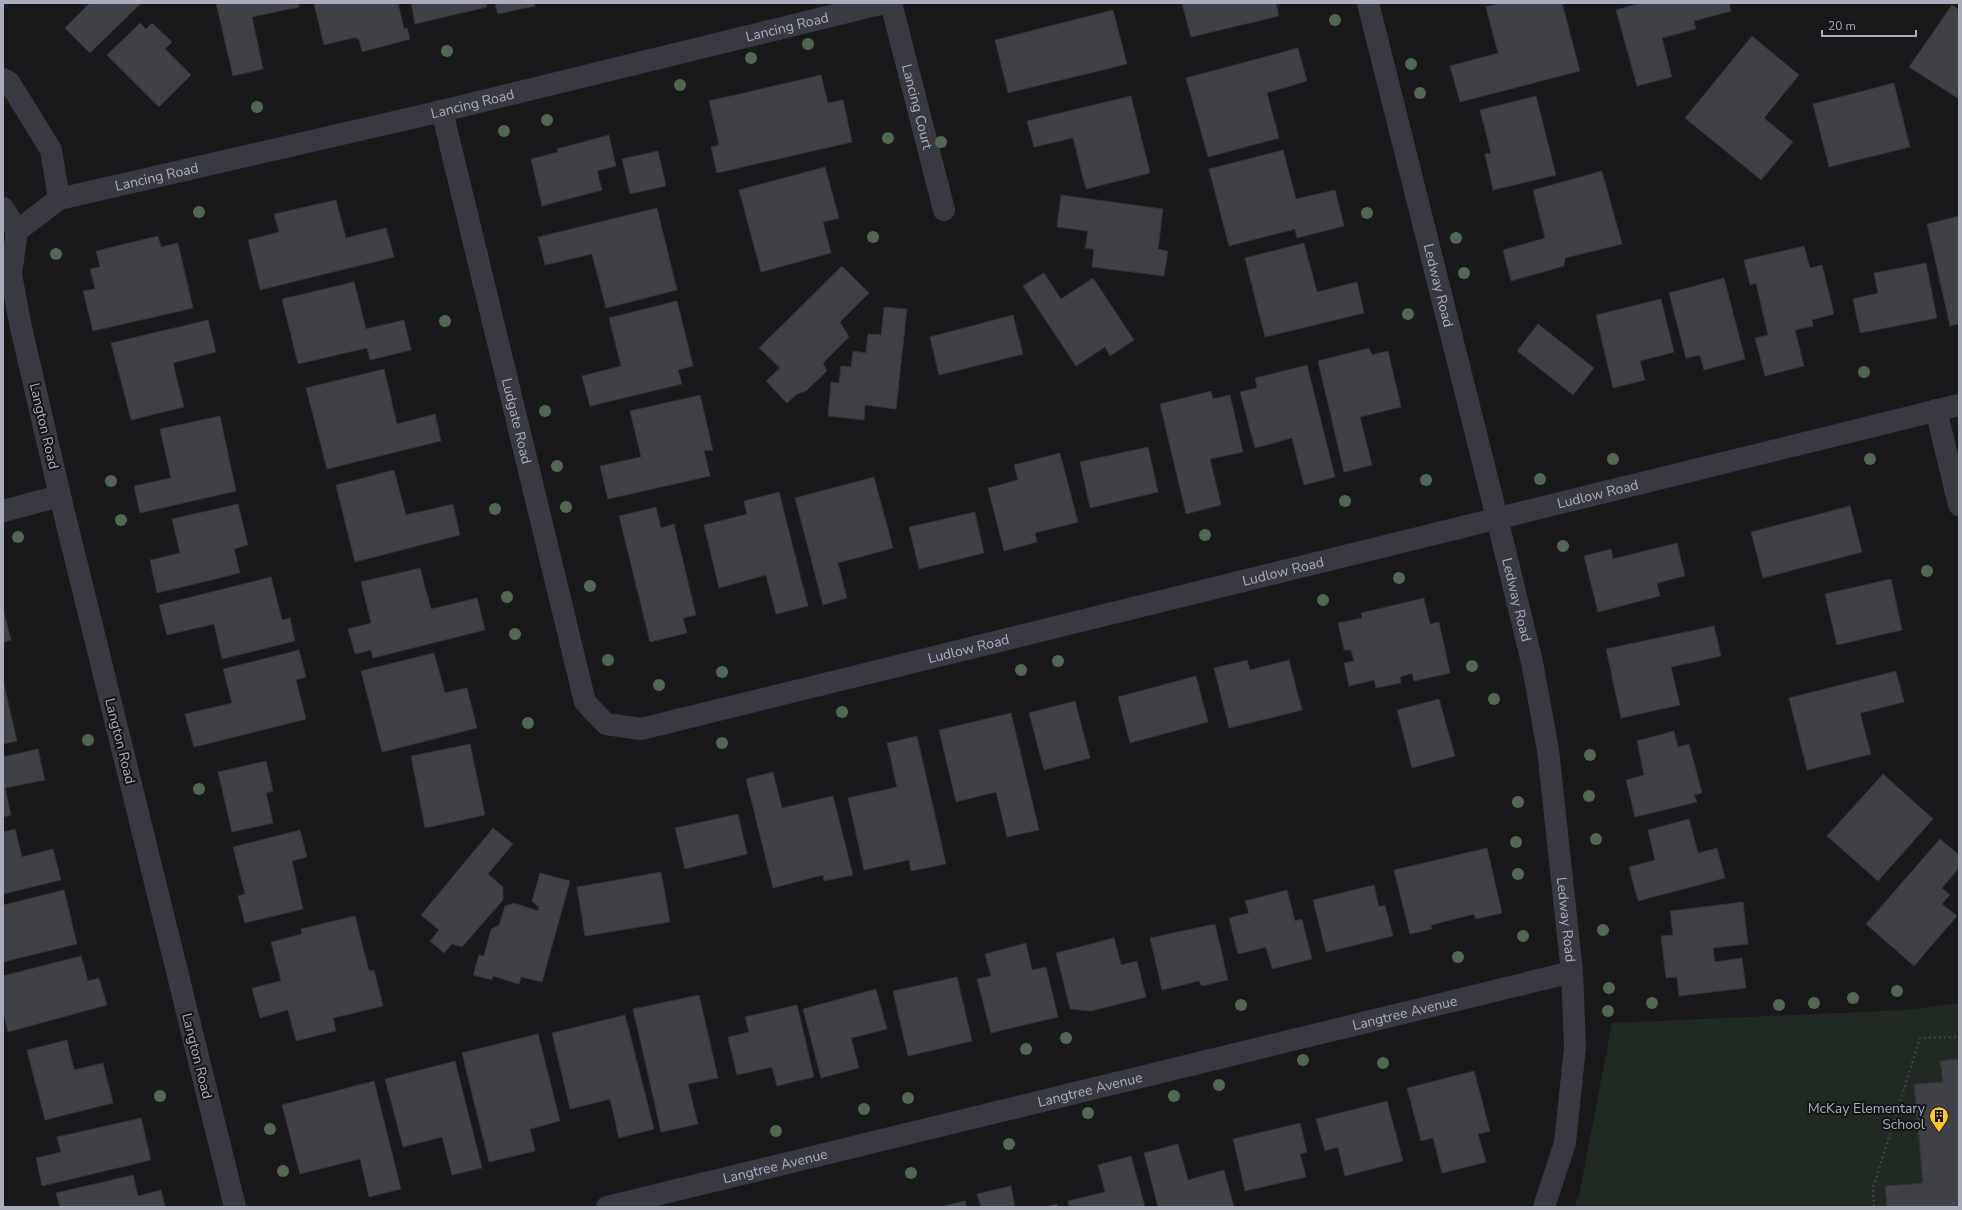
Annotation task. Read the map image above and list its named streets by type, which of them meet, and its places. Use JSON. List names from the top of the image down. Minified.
{"streets":{"street":["Lancing Road","Lancing Court","Ledway Road","Ludgate Road","Langton Road","Ludlow Road","Langtree Avenue"]},"crossings":[["Lancing Road","Ludgate Road"],["Lancing Road","Langton Road"],["Ledway Road","Ludlow Road"],["Ledway Road","Langtree Avenue"],["Ludgate Road","Ludlow Road"]],"places":{"building":["McKay Elementary School"]},"scale_bar":"20 m"}
